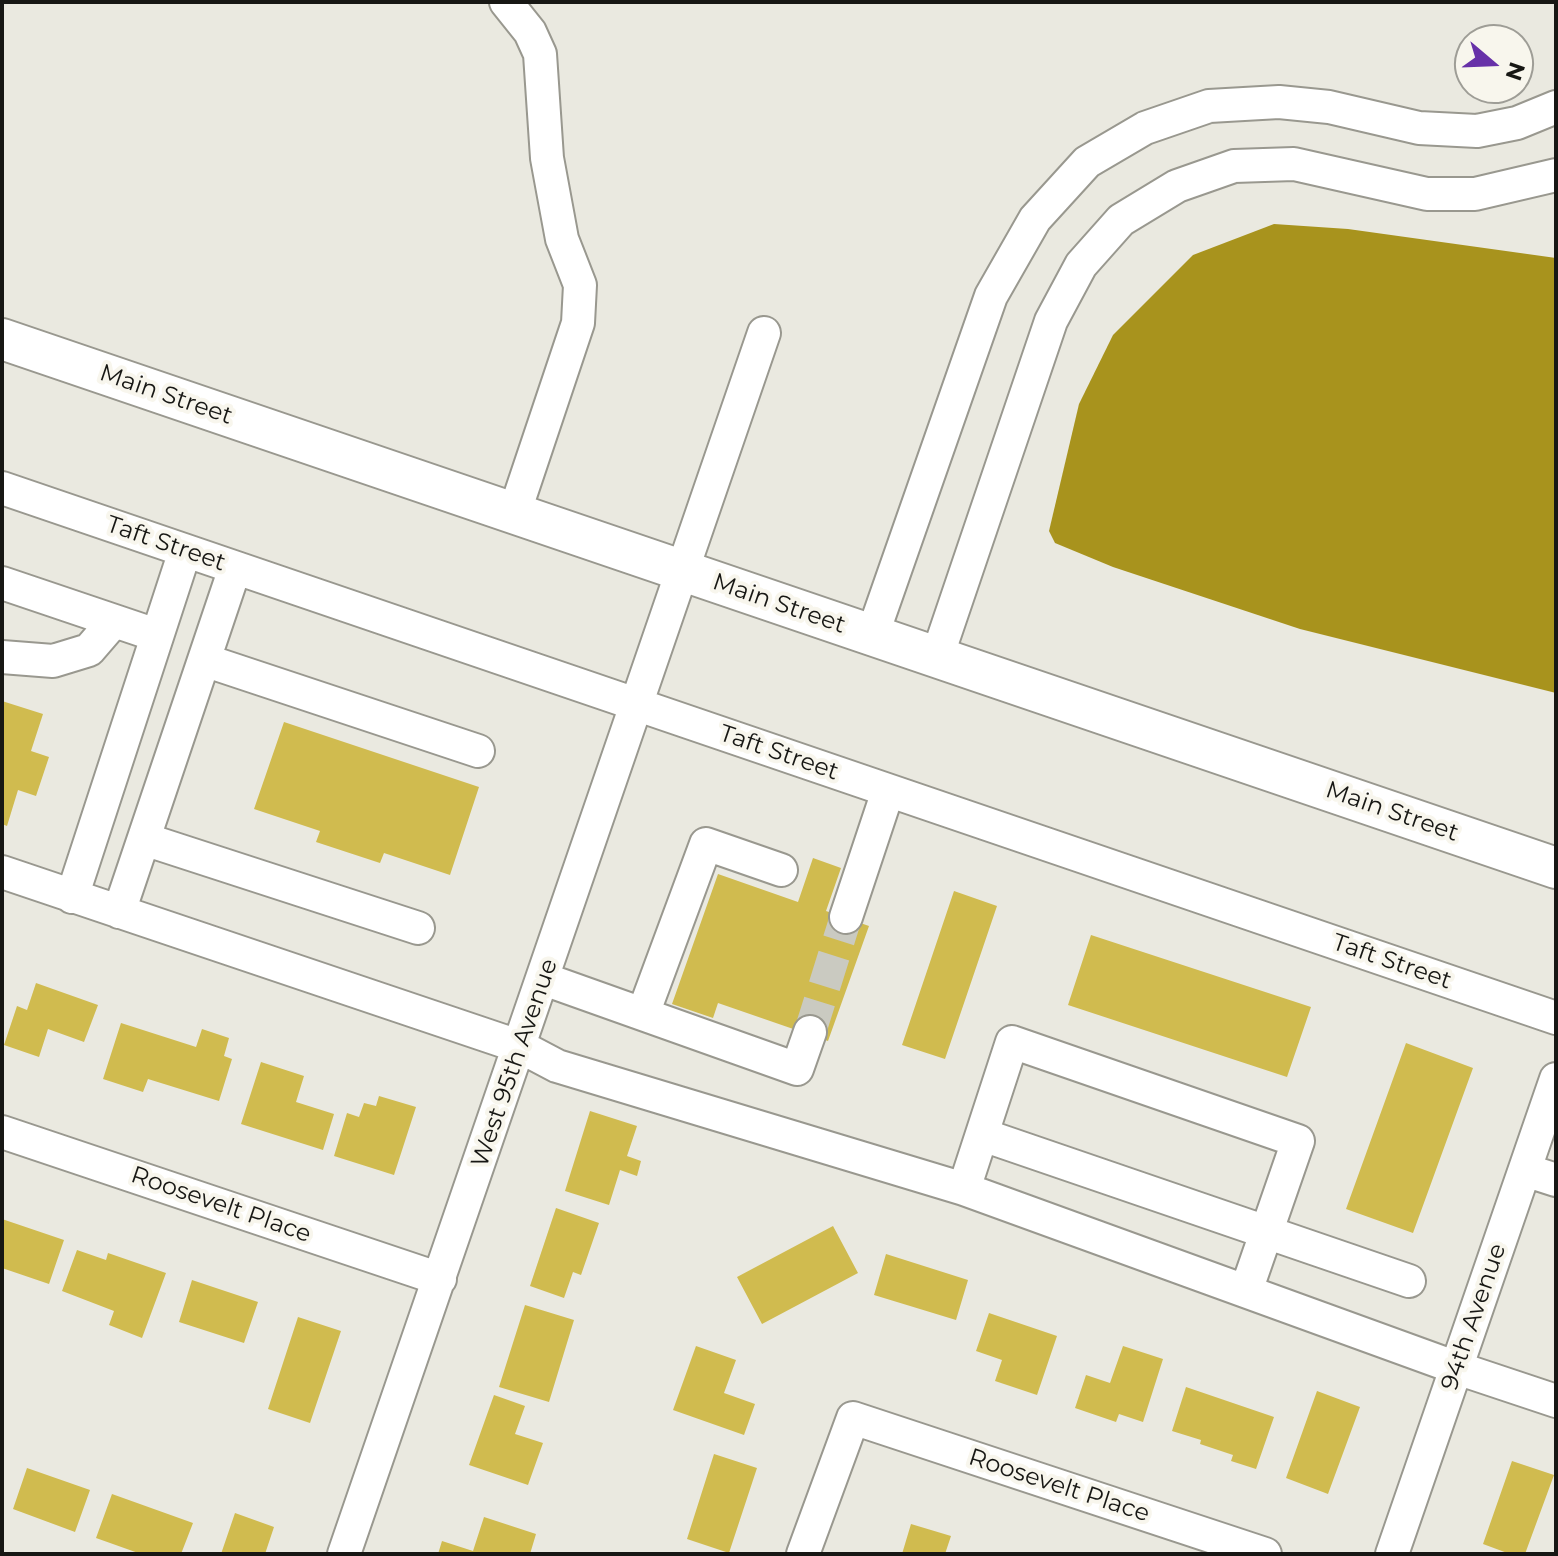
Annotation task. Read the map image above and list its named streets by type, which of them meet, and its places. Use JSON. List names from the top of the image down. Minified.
{"streets":{"main road":["Main Street"],"street":["Taft Street","West 95th Avenue","Roosevelt Place","94th Avenue"]},"crossings":[["Main Street","West 95th Avenue"],["Taft Street","West 95th Avenue"],["West 95th Avenue","Roosevelt Place"]],"north":"right"}
